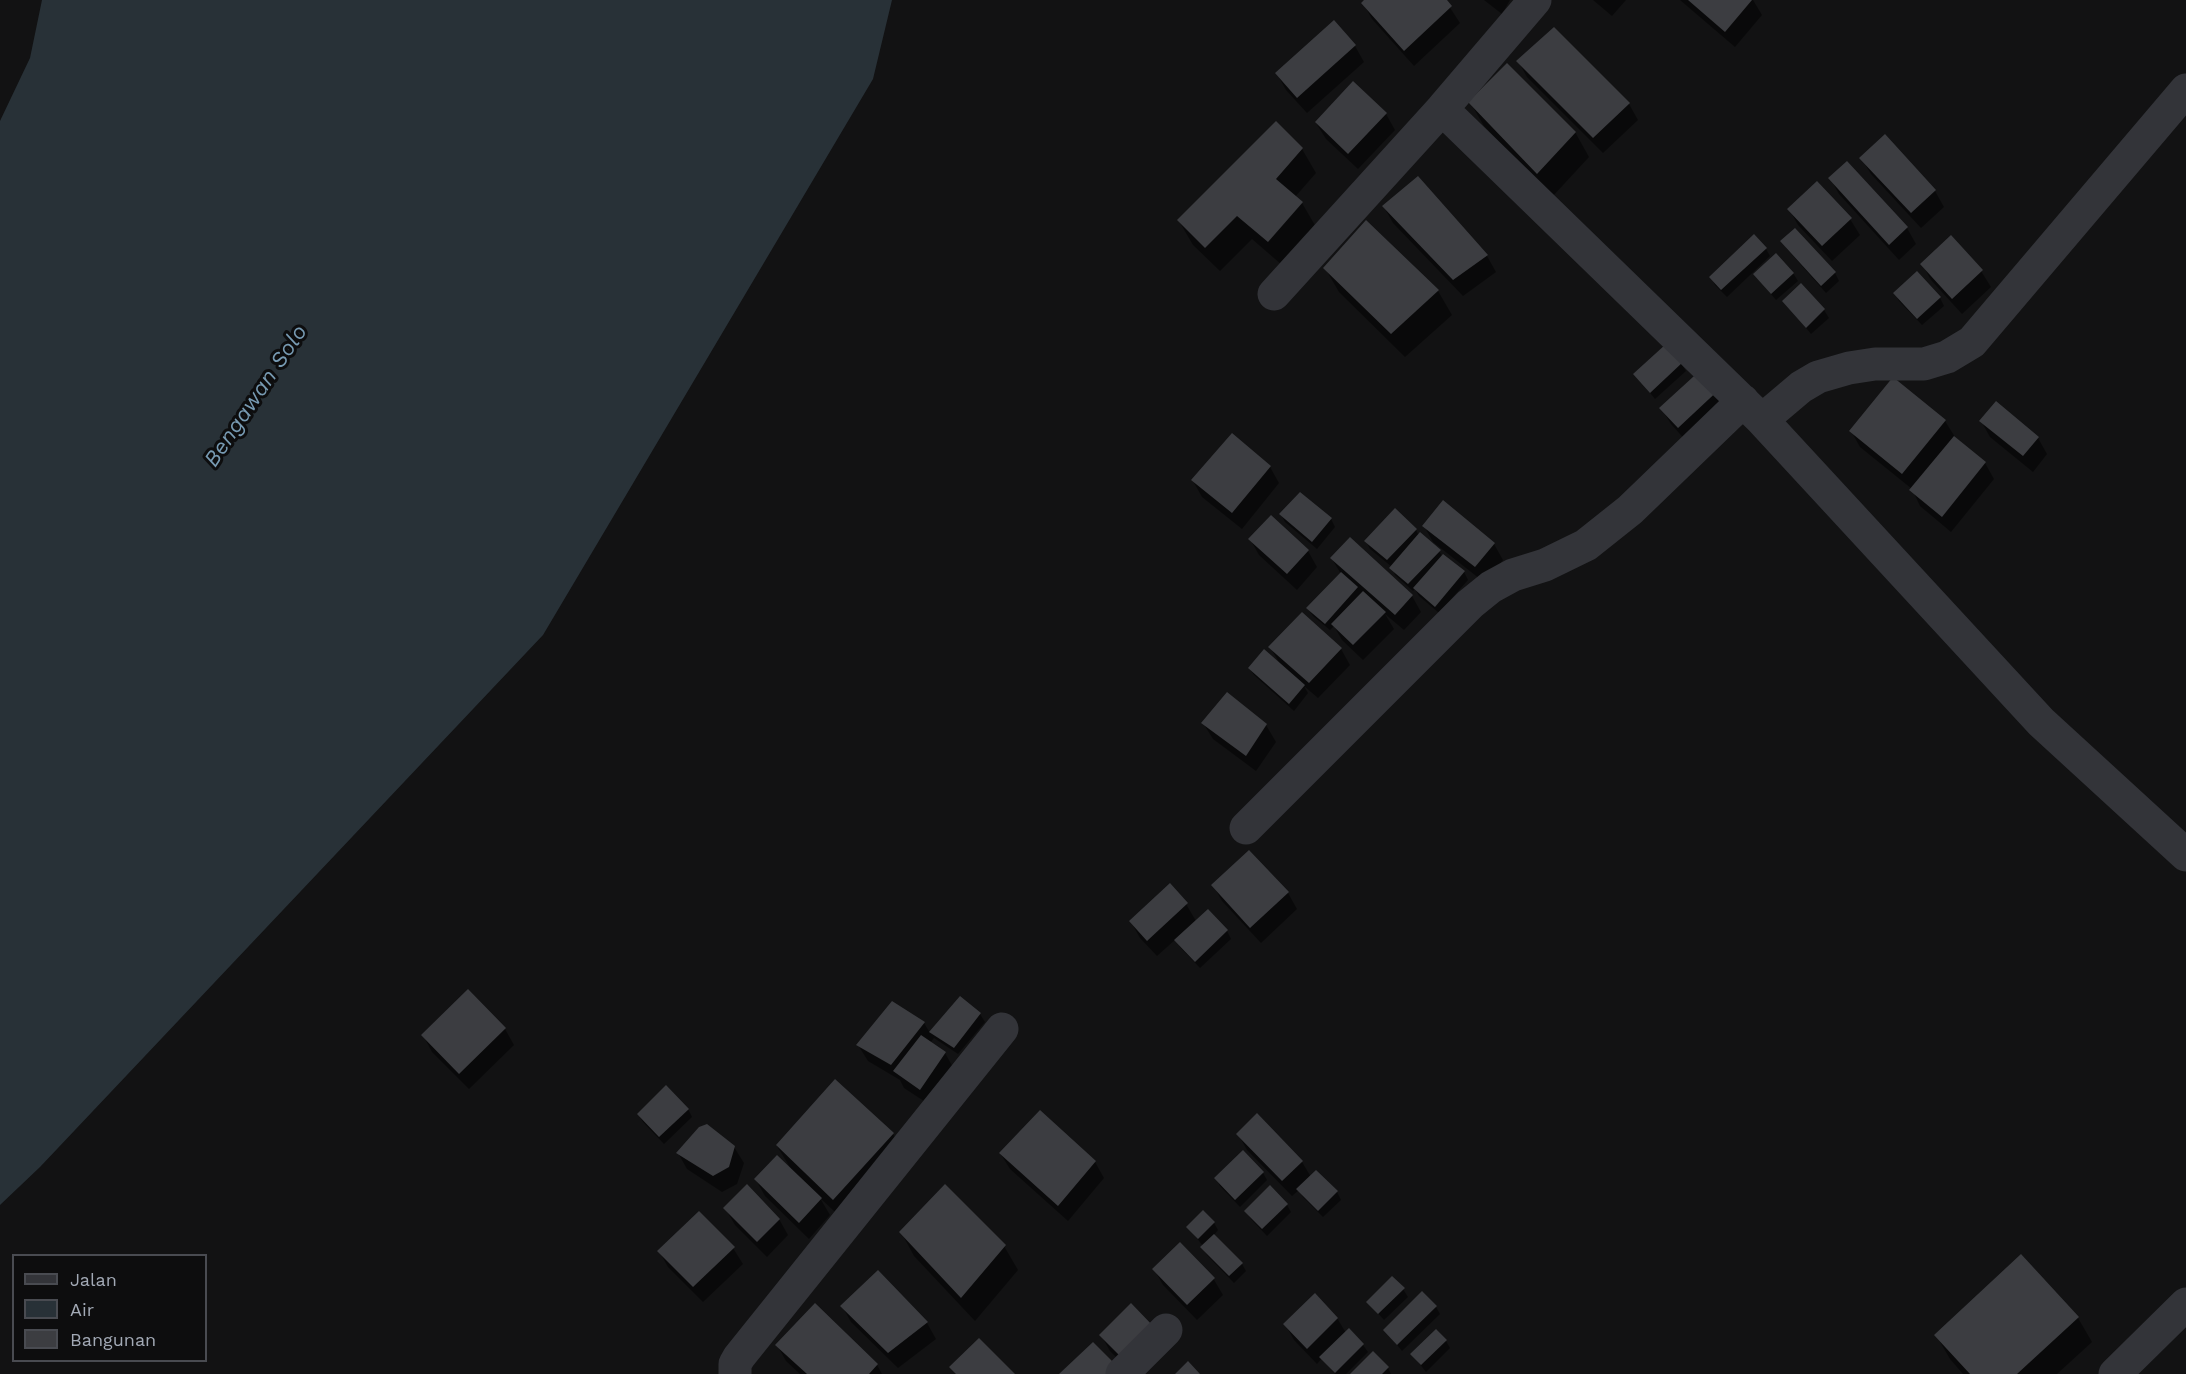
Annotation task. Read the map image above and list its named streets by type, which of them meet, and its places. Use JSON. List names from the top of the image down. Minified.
{"water":["Bengawan Solo"],"legend":["Jalan","Air","Bangunan"]}
